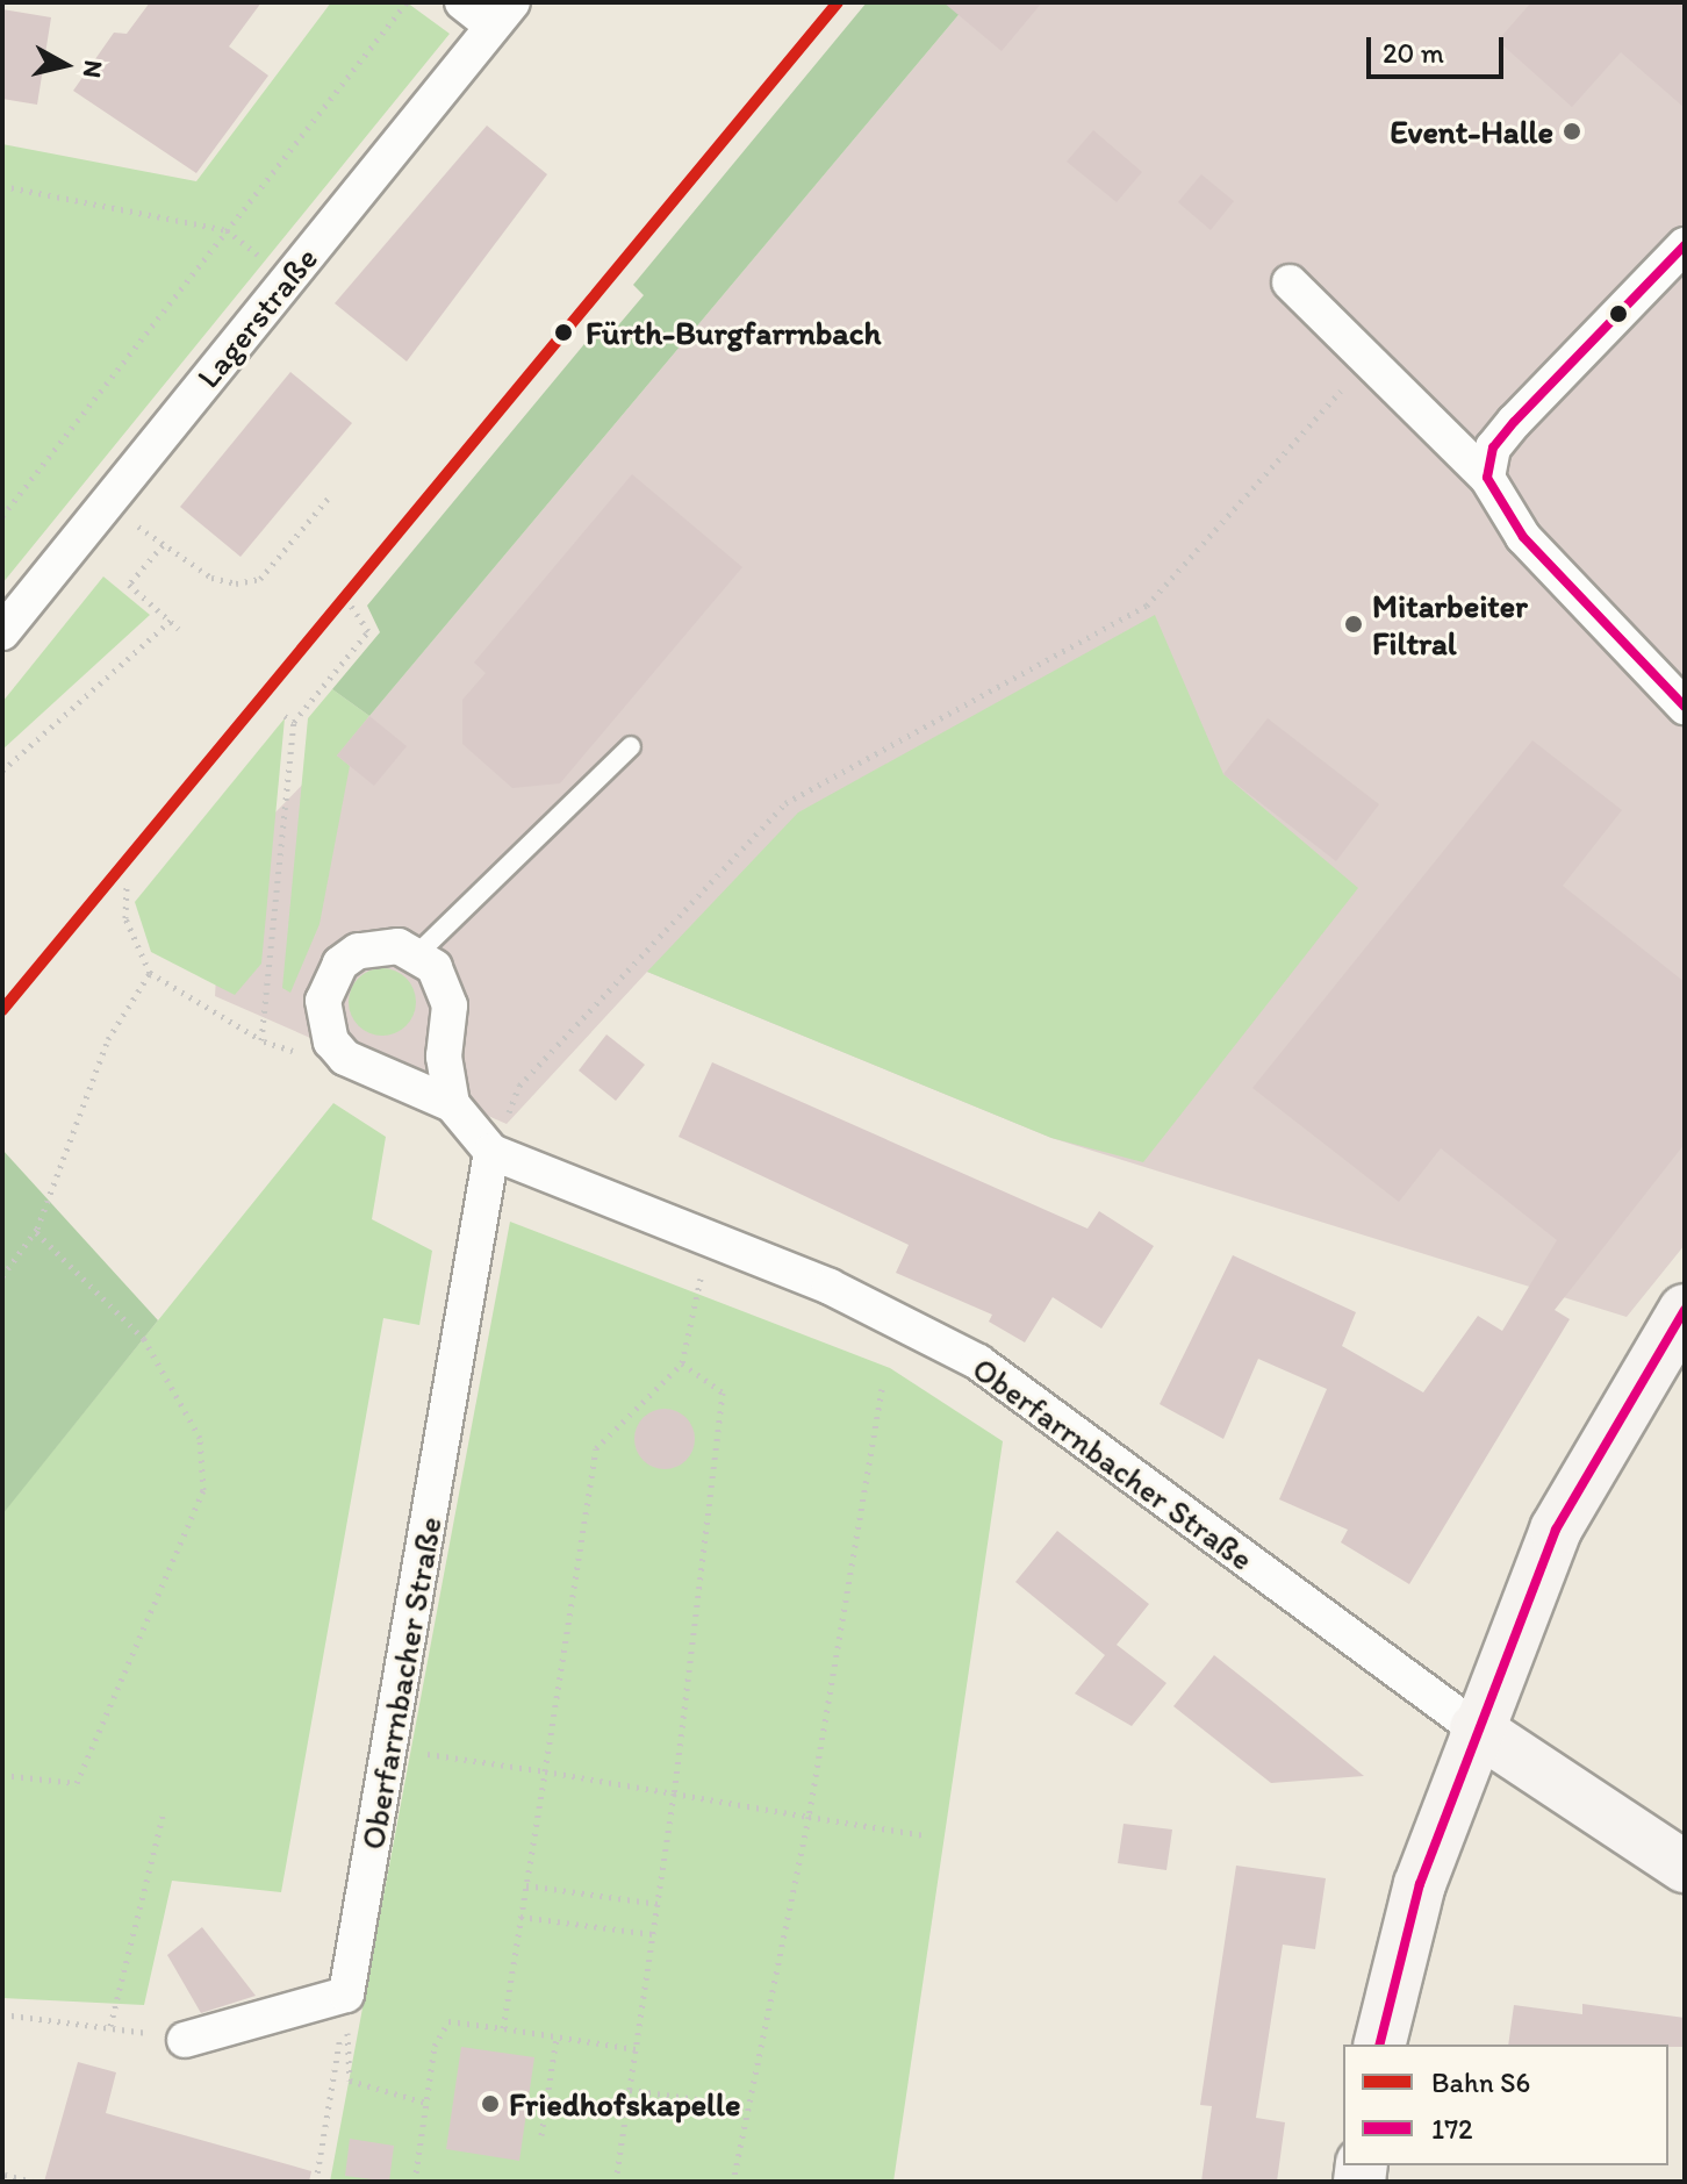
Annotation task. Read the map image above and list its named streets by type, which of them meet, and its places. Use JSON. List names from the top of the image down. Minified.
{"streets":{"street":["Lagerstraße","Oberfarrnbacher Straße"]},"places":["Event-Halle","Fürth-Burgfarrnbach","Mitarbeiter Filtral","Friedhofskapelle"],"lines":["rail line S6","transit line 172"],"legend":["Bahn S6","172"],"scale_bar":"20 m","north":"right"}
